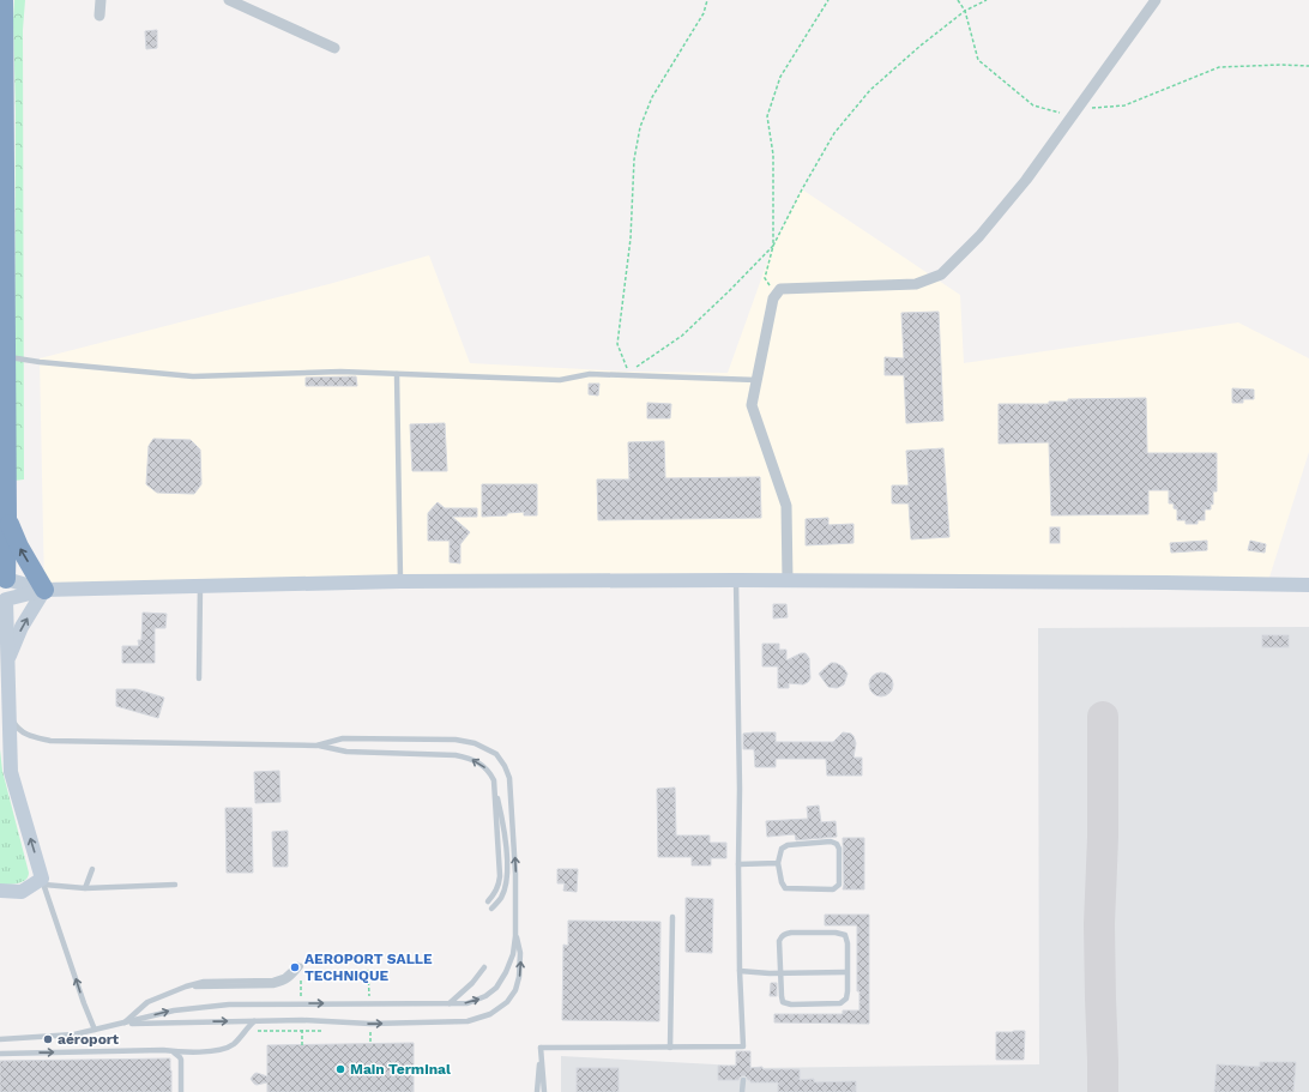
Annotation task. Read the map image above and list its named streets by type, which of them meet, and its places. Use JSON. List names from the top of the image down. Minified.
{"places":["AEROPORT SALLE TECHNIQUE","aéroport","Main Terminal"]}
